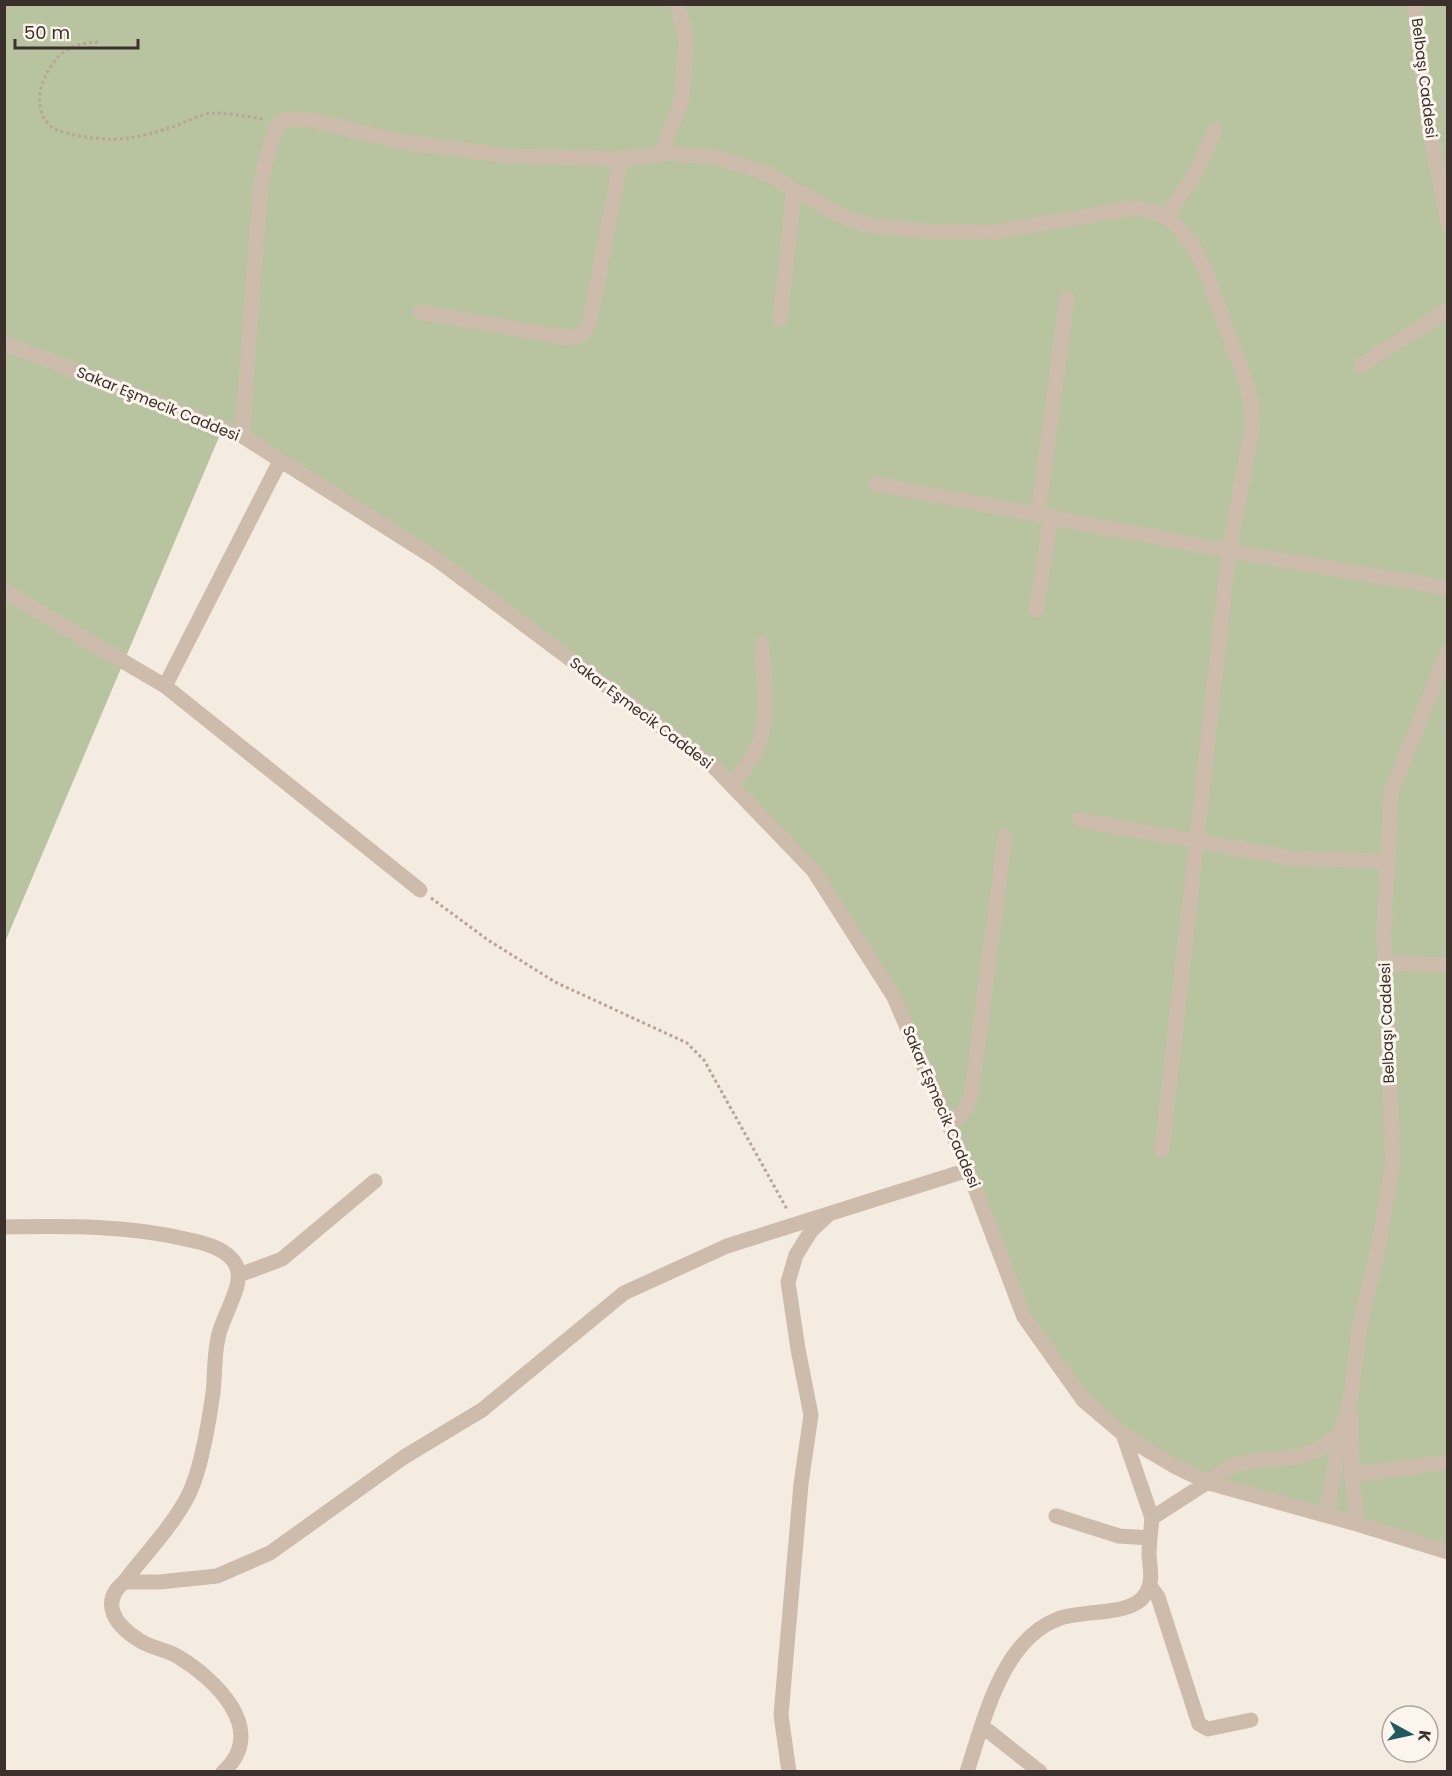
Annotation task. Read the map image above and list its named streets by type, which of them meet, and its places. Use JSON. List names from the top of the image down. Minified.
{"streets":{"street":["Belbaşı Caddesi","Sakar Eşmecik Caddesi"]},"crossings":[["Belbaşı Caddesi","Sakar Eşmecik Caddesi"]],"scale_bar":"50 m","north":"right"}
